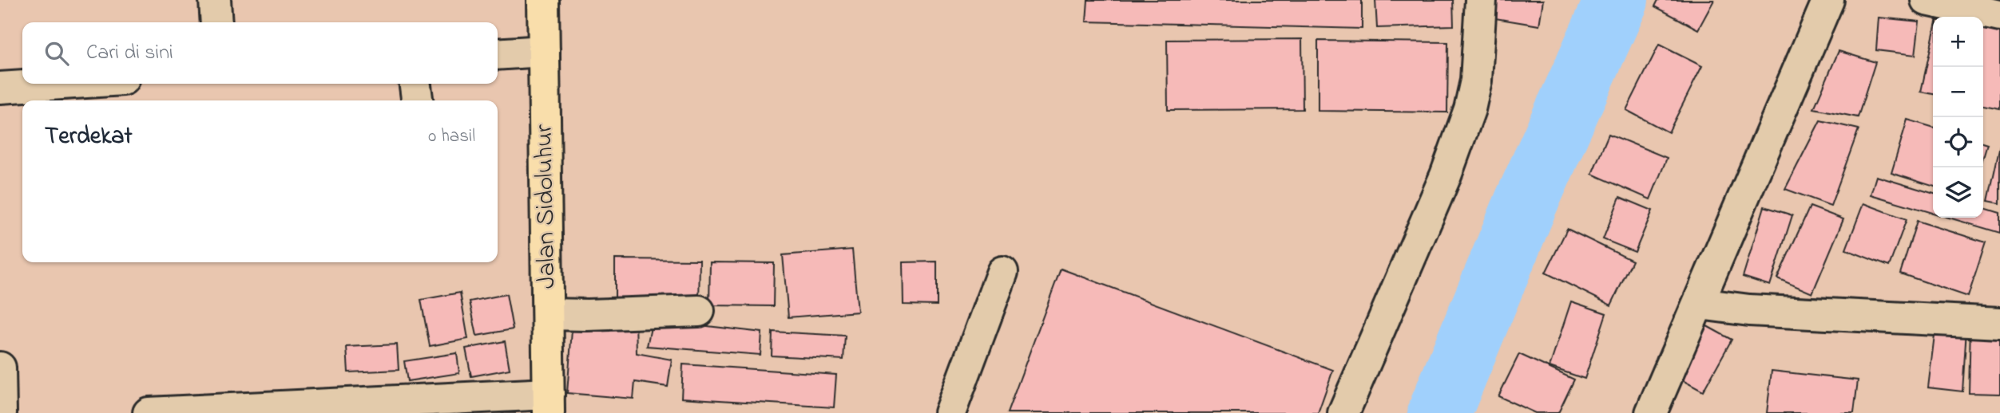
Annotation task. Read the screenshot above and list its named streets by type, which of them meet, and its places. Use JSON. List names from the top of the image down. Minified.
{"streets":{"main road":["Jalan Sidoluhur"]},"page":{"map_buttons":["+","−"],"search":"Cari di sini","heading":["Terdekat","0 hasil"]}}
